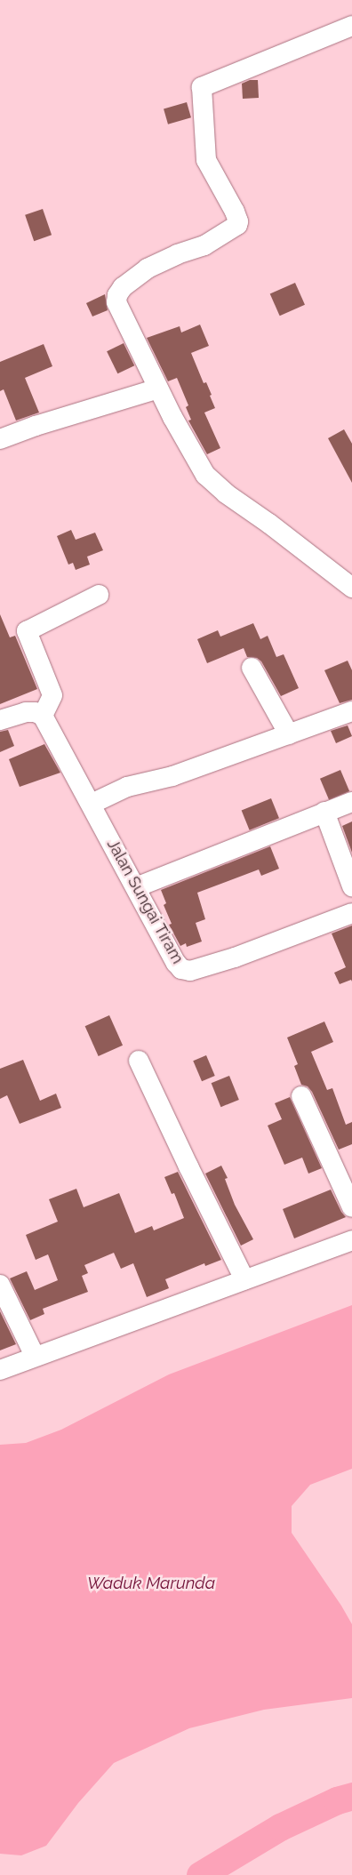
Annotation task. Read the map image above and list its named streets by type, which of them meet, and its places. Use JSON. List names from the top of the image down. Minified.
{"streets":{"street":["Jalan Sungai Tiram"]},"water":["Waduk Marunda"]}
